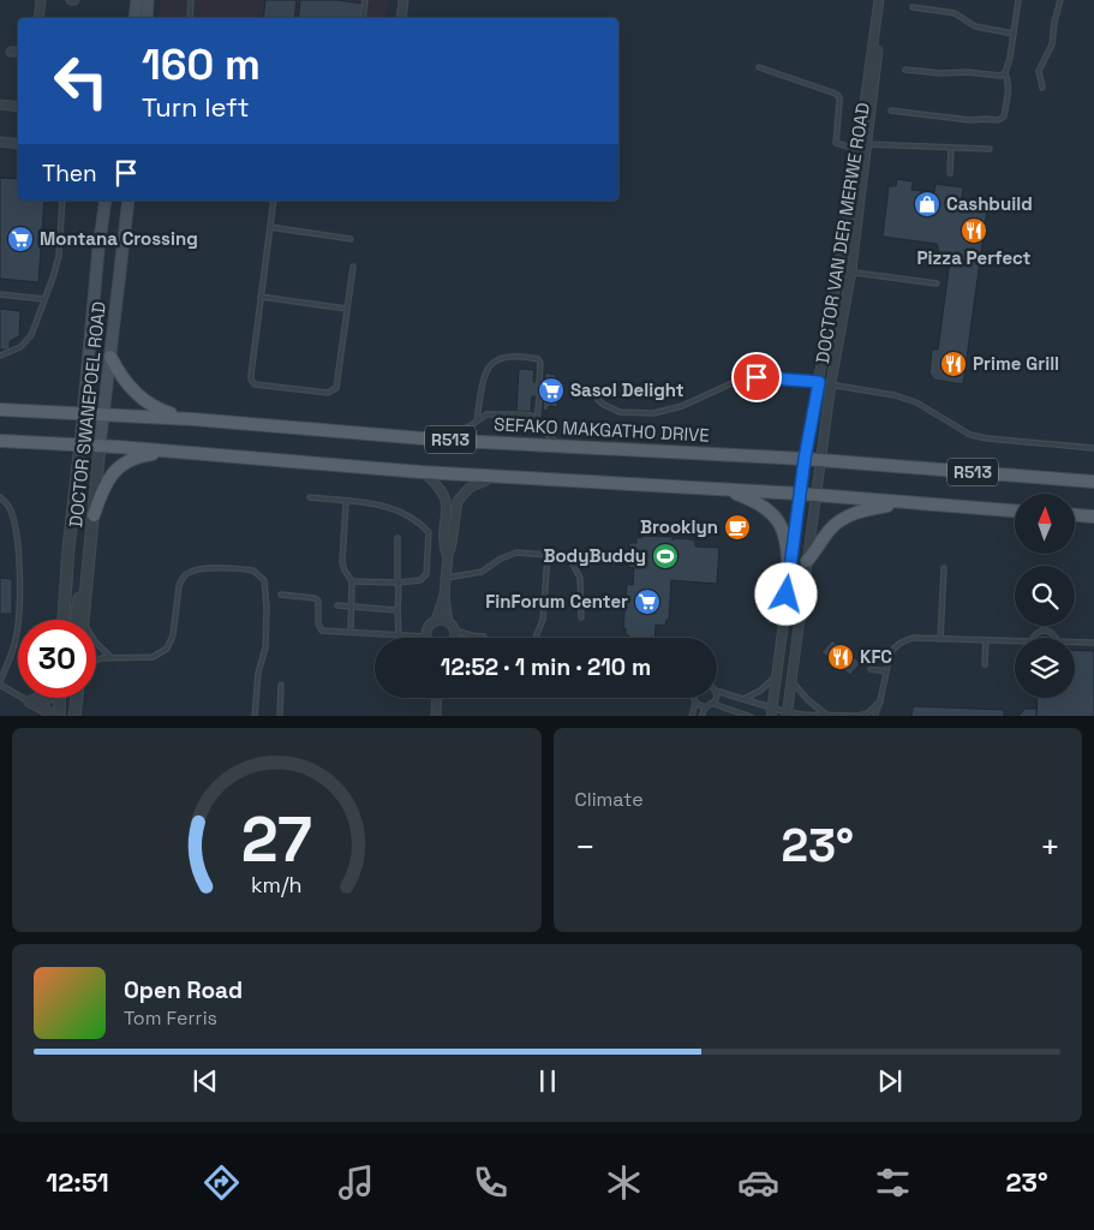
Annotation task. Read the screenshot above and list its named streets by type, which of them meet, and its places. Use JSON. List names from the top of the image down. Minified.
{"streets":{"main road":["DOCTOR SWANEPOEL ROAD","SEFAKO MAKGATHO DRIVE","R513"],"street":["DOCTOR VAN DER MERWE ROAD"]},"crossings":[["DOCTOR VAN DER MERWE ROAD","SEFAKO MAKGATHO DRIVE"],["DOCTOR VAN DER MERWE ROAD","R513"],["DOCTOR SWANEPOEL ROAD","SEFAKO MAKGATHO DRIVE"],["DOCTOR SWANEPOEL ROAD","R513"]],"places":{"shop":["Cashbuild"],"restaurant":["Pizza Perfect","Prime Grill","KFC"],"supermarket":["Montana Crossing","Sasol Delight","FinForum Center"],"cafe":["Brooklyn"],"sports":["BodyBuddy"]},"north":"top","page":{"turn":["160 m","Turn left"],"then":"Then","limit":"30","trip":"12:52 · 1 min · 210 m","tile":"Climate","heat":["−","23°","+"],"song":["Open Road","Tom Ferris"],"tabs":["12:51","23°"],"gauge":["27","km/h"]}}
